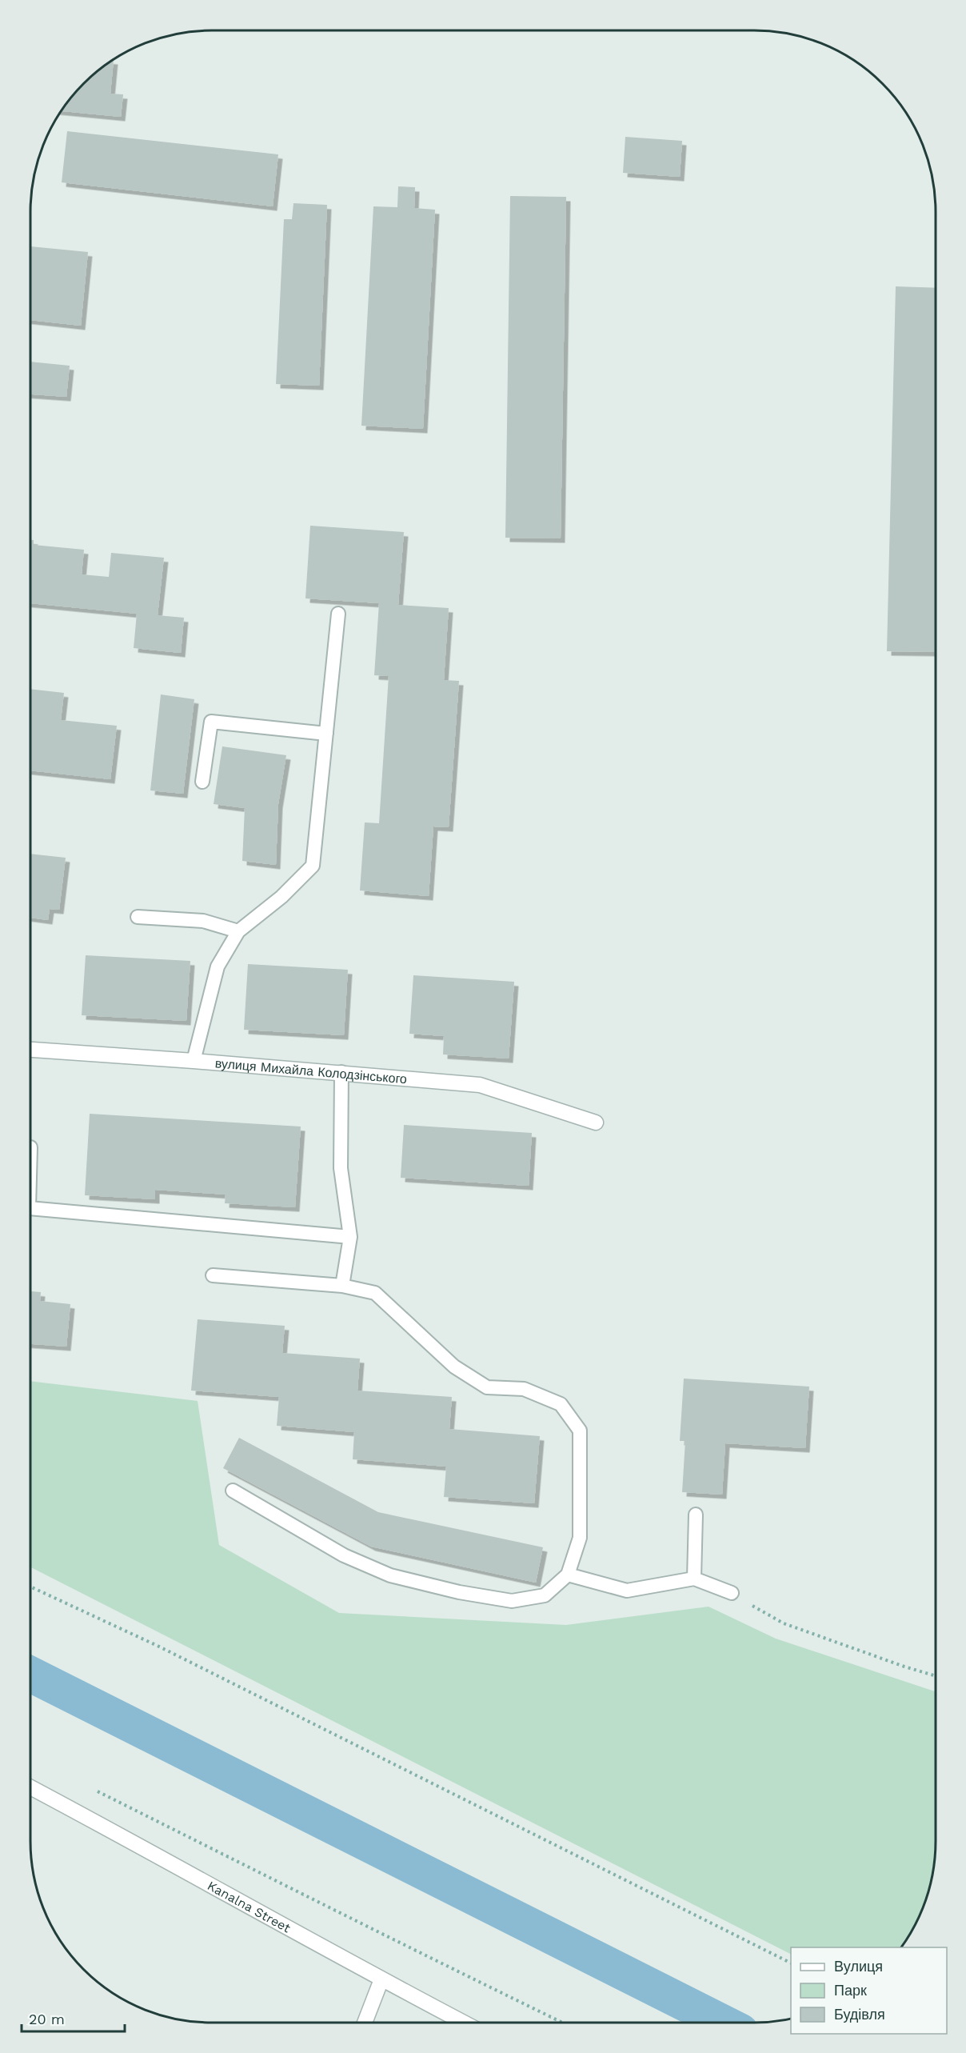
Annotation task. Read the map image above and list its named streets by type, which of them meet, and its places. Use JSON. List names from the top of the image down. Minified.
{"streets":{"street":["вулиця Михайла Колодзінського","Kanalna Street"]},"legend":["Вулиця","Парк","Будівля"],"scale_bar":"20 m"}
